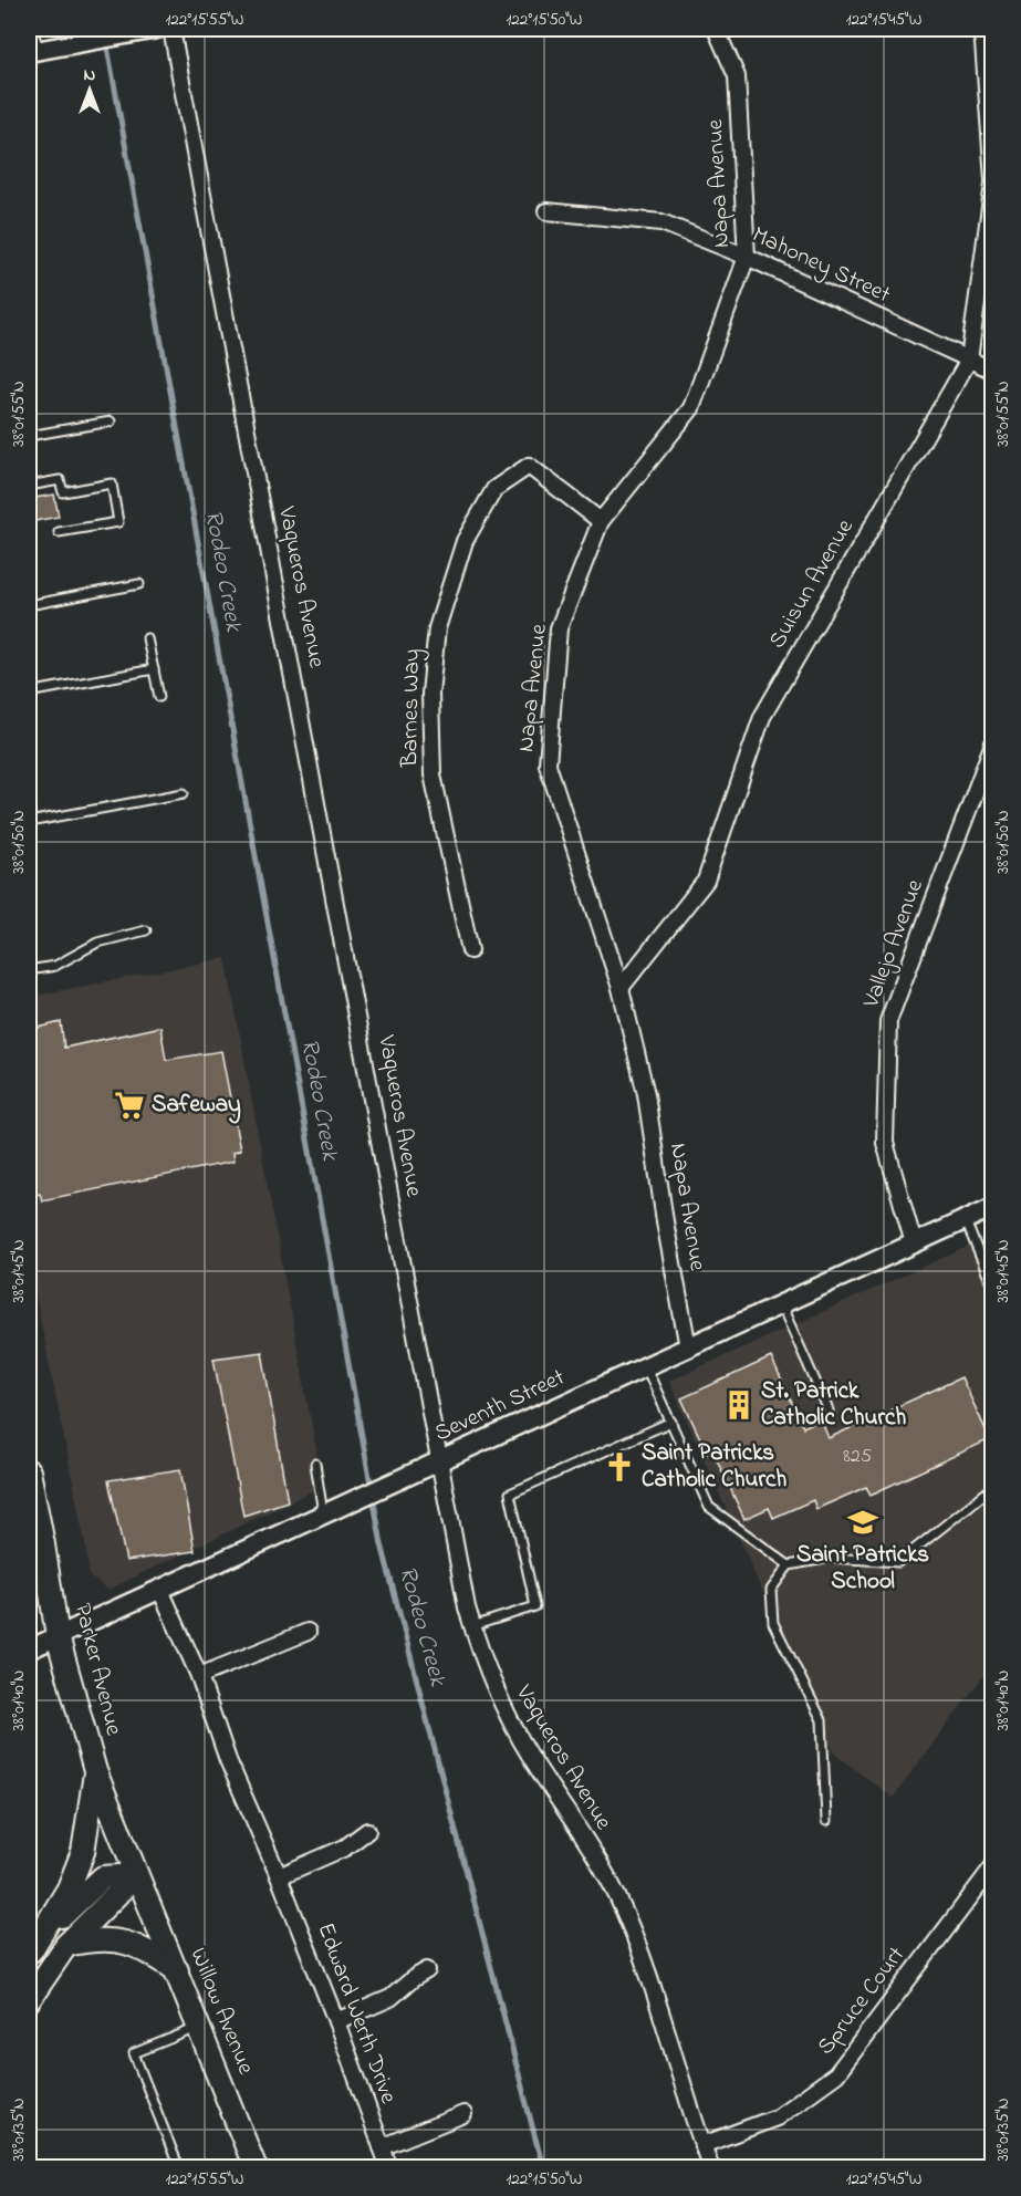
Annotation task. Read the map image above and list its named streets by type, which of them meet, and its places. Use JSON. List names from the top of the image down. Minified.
{"streets":{"main road":["Parker Avenue","Willow Avenue"],"street":["Napa Avenue","Mahoney Street","Suisun Avenue","Vaqueros Avenue","Barnes Way","Vallejo Avenue","Seventh Street","Spruce Court","Edward Werth Drive"]},"crossings":[["Napa Avenue","Mahoney Street"],["Napa Avenue","Suisun Avenue"],["Napa Avenue","Barnes Way"],["Napa Avenue","Seventh Street"],["Mahoney Street","Suisun Avenue"],["Vaqueros Avenue","Seventh Street"],["Vaqueros Avenue","Spruce Court"],["Vallejo Avenue","Seventh Street"],["Seventh Street","Parker Avenue"],["Seventh Street","Edward Werth Drive"],["Parker Avenue","Willow Avenue"]],"water":["Rodeo Creek"],"places":{"supermarket":["Safeway"],"building":["St. Patrick Catholic Church"],"church":["Saint Patricks Catholic Church"],"school or university":["Saint Patricks School"]},"house_numbers":["825"],"north":"top","coordinates":["122°15'55\"W","122°15'50\"W","122°15'45\"W","38°01'55\"N","38°01'50\"N","38°01'45\"N","38°01'40\"N","38°01'35\"N"]}
